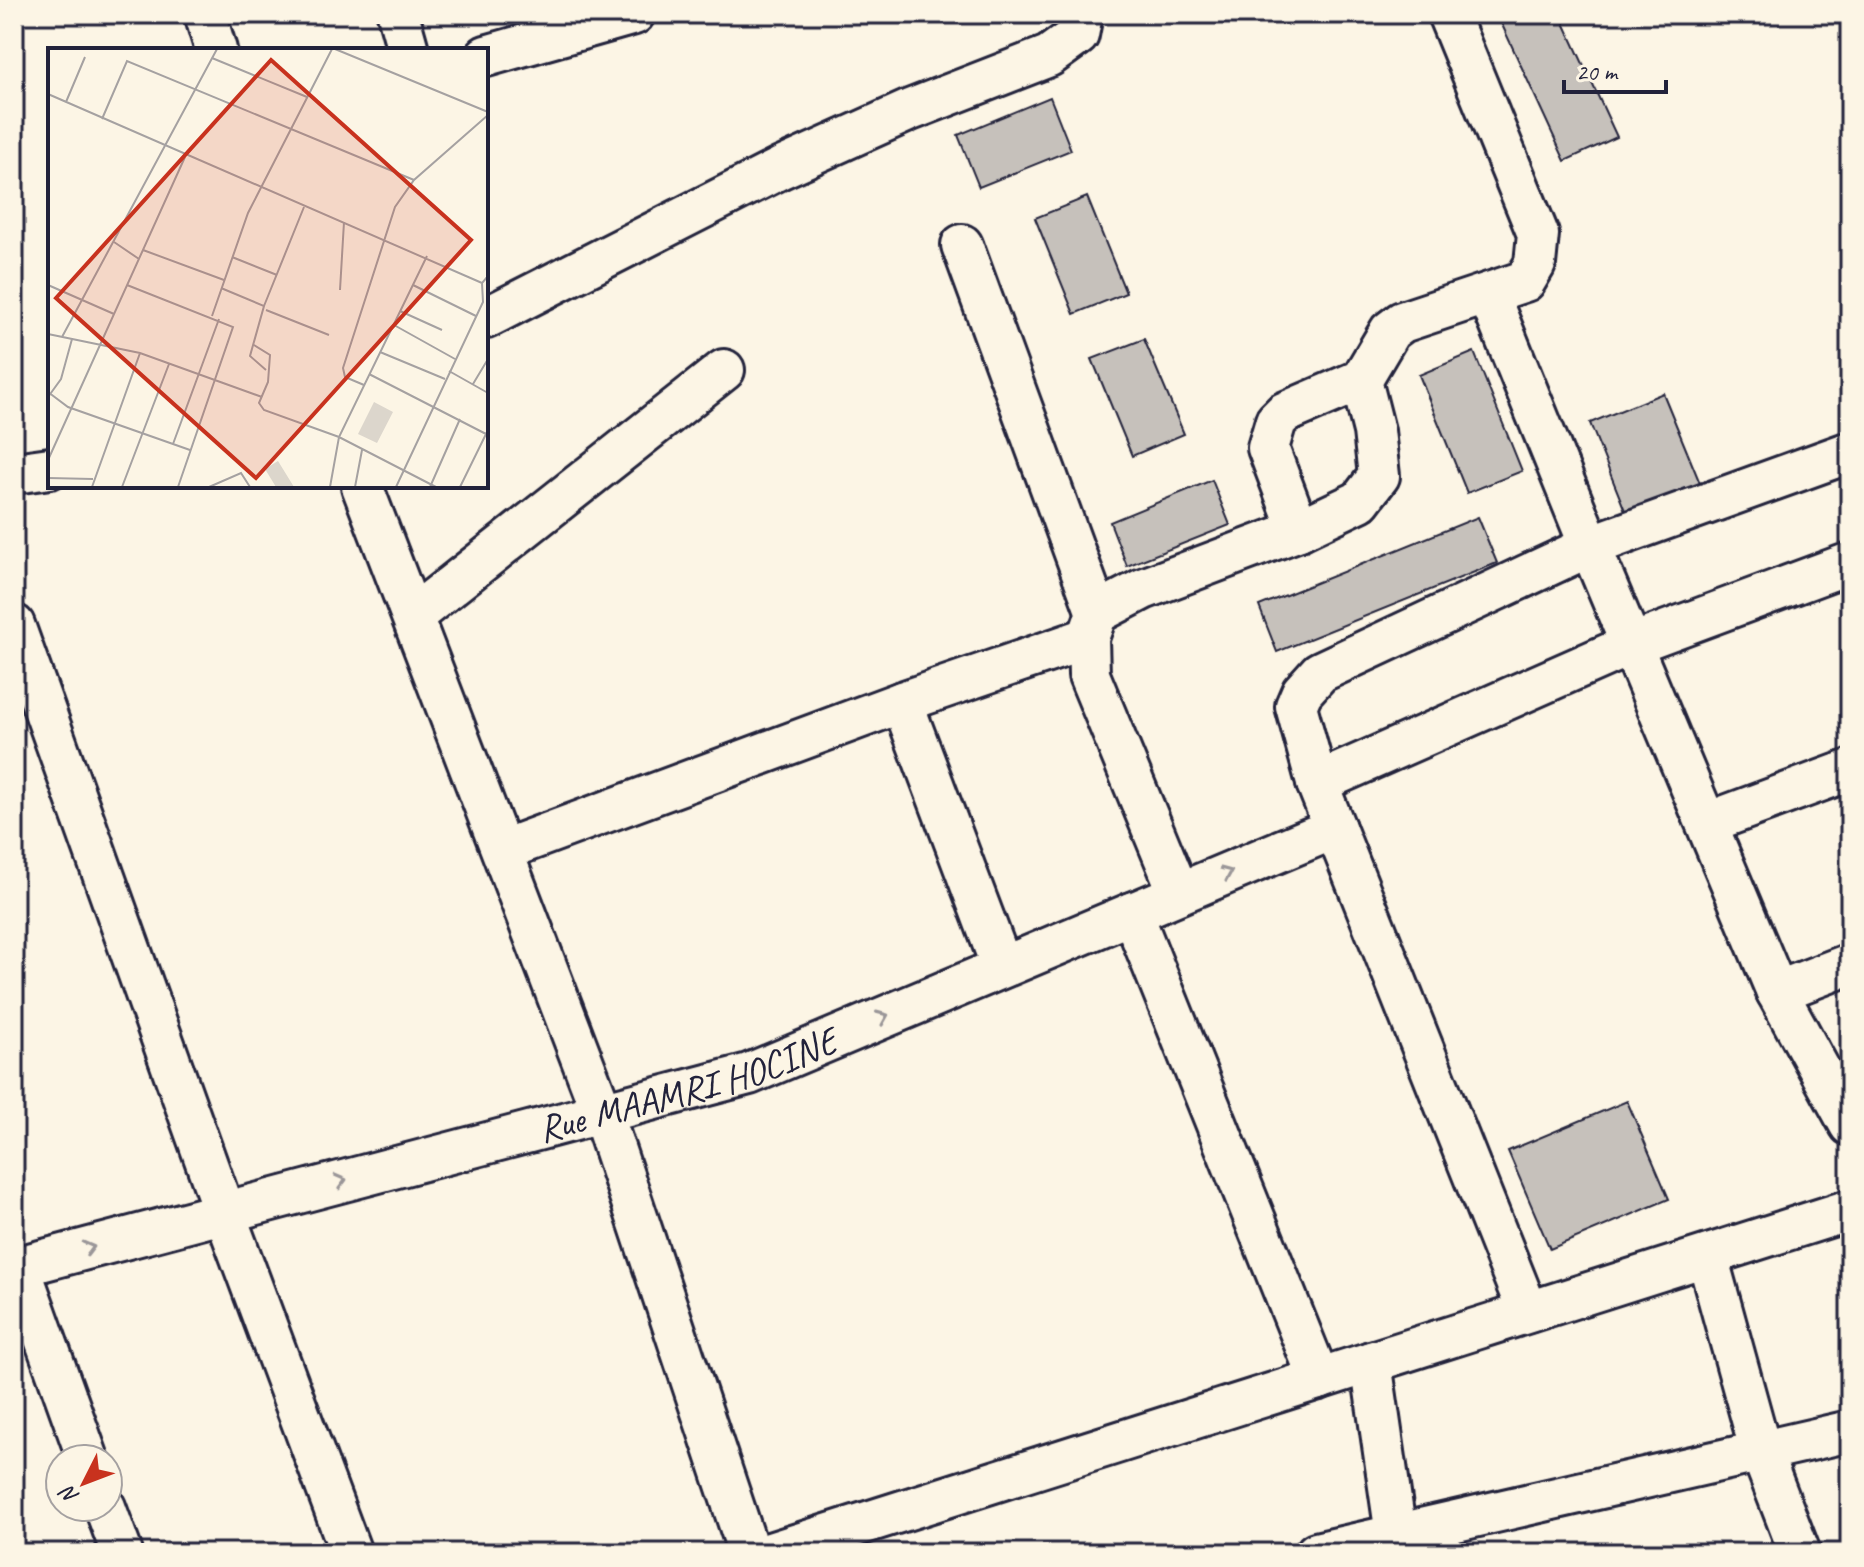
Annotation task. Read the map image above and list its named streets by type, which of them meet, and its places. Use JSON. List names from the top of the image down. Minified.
{"streets":{"street":["Rue MAAMRI HOCINE"]},"scale_bar":"20 m","north":"bottom left"}
